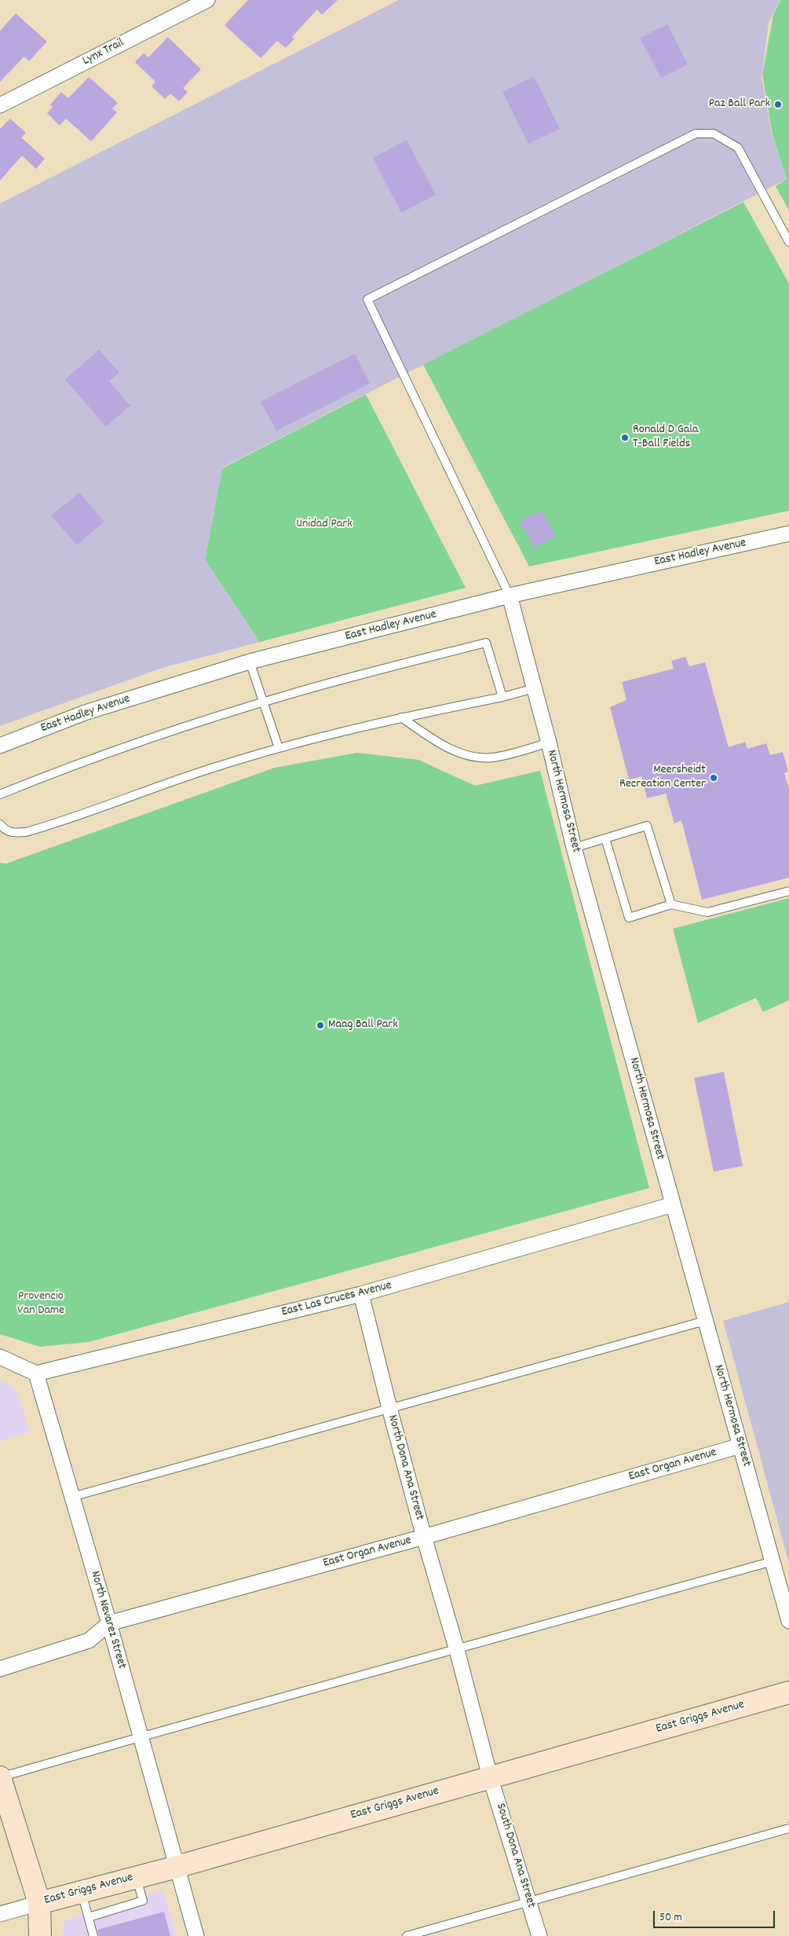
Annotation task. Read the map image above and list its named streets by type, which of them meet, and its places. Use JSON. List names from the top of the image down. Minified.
{"streets":{"street":["Lynx Trail","East Hadley Avenue","North Hermosa Street","East Las Cruces Avenue","East Organ Avenue","North Dona Ana Street","North Nevarez Street","East Griggs Avenue","South Dona Ana Street"]},"crossings":[["East Hadley Avenue","North Hermosa Street"],["North Hermosa Street","East Las Cruces Avenue"],["North Hermosa Street","East Organ Avenue"],["East Las Cruces Avenue","North Dona Ana Street"],["East Las Cruces Avenue","North Nevarez Street"],["East Organ Avenue","North Dona Ana Street"],["East Organ Avenue","North Nevarez Street"],["North Dona Ana Street","East Griggs Avenue"],["North Dona Ana Street","South Dona Ana Street"],["North Nevarez Street","East Griggs Avenue"],["East Griggs Avenue","South Dona Ana Street"]],"parks":["Unidad Park","Provencio Van Dame"],"places":["Paz Ball Park","Ronald D Gala T-Ball Fields","Meersheidt Recreation Center","Maag Ball Park"],"scale_bar":"50 m"}
